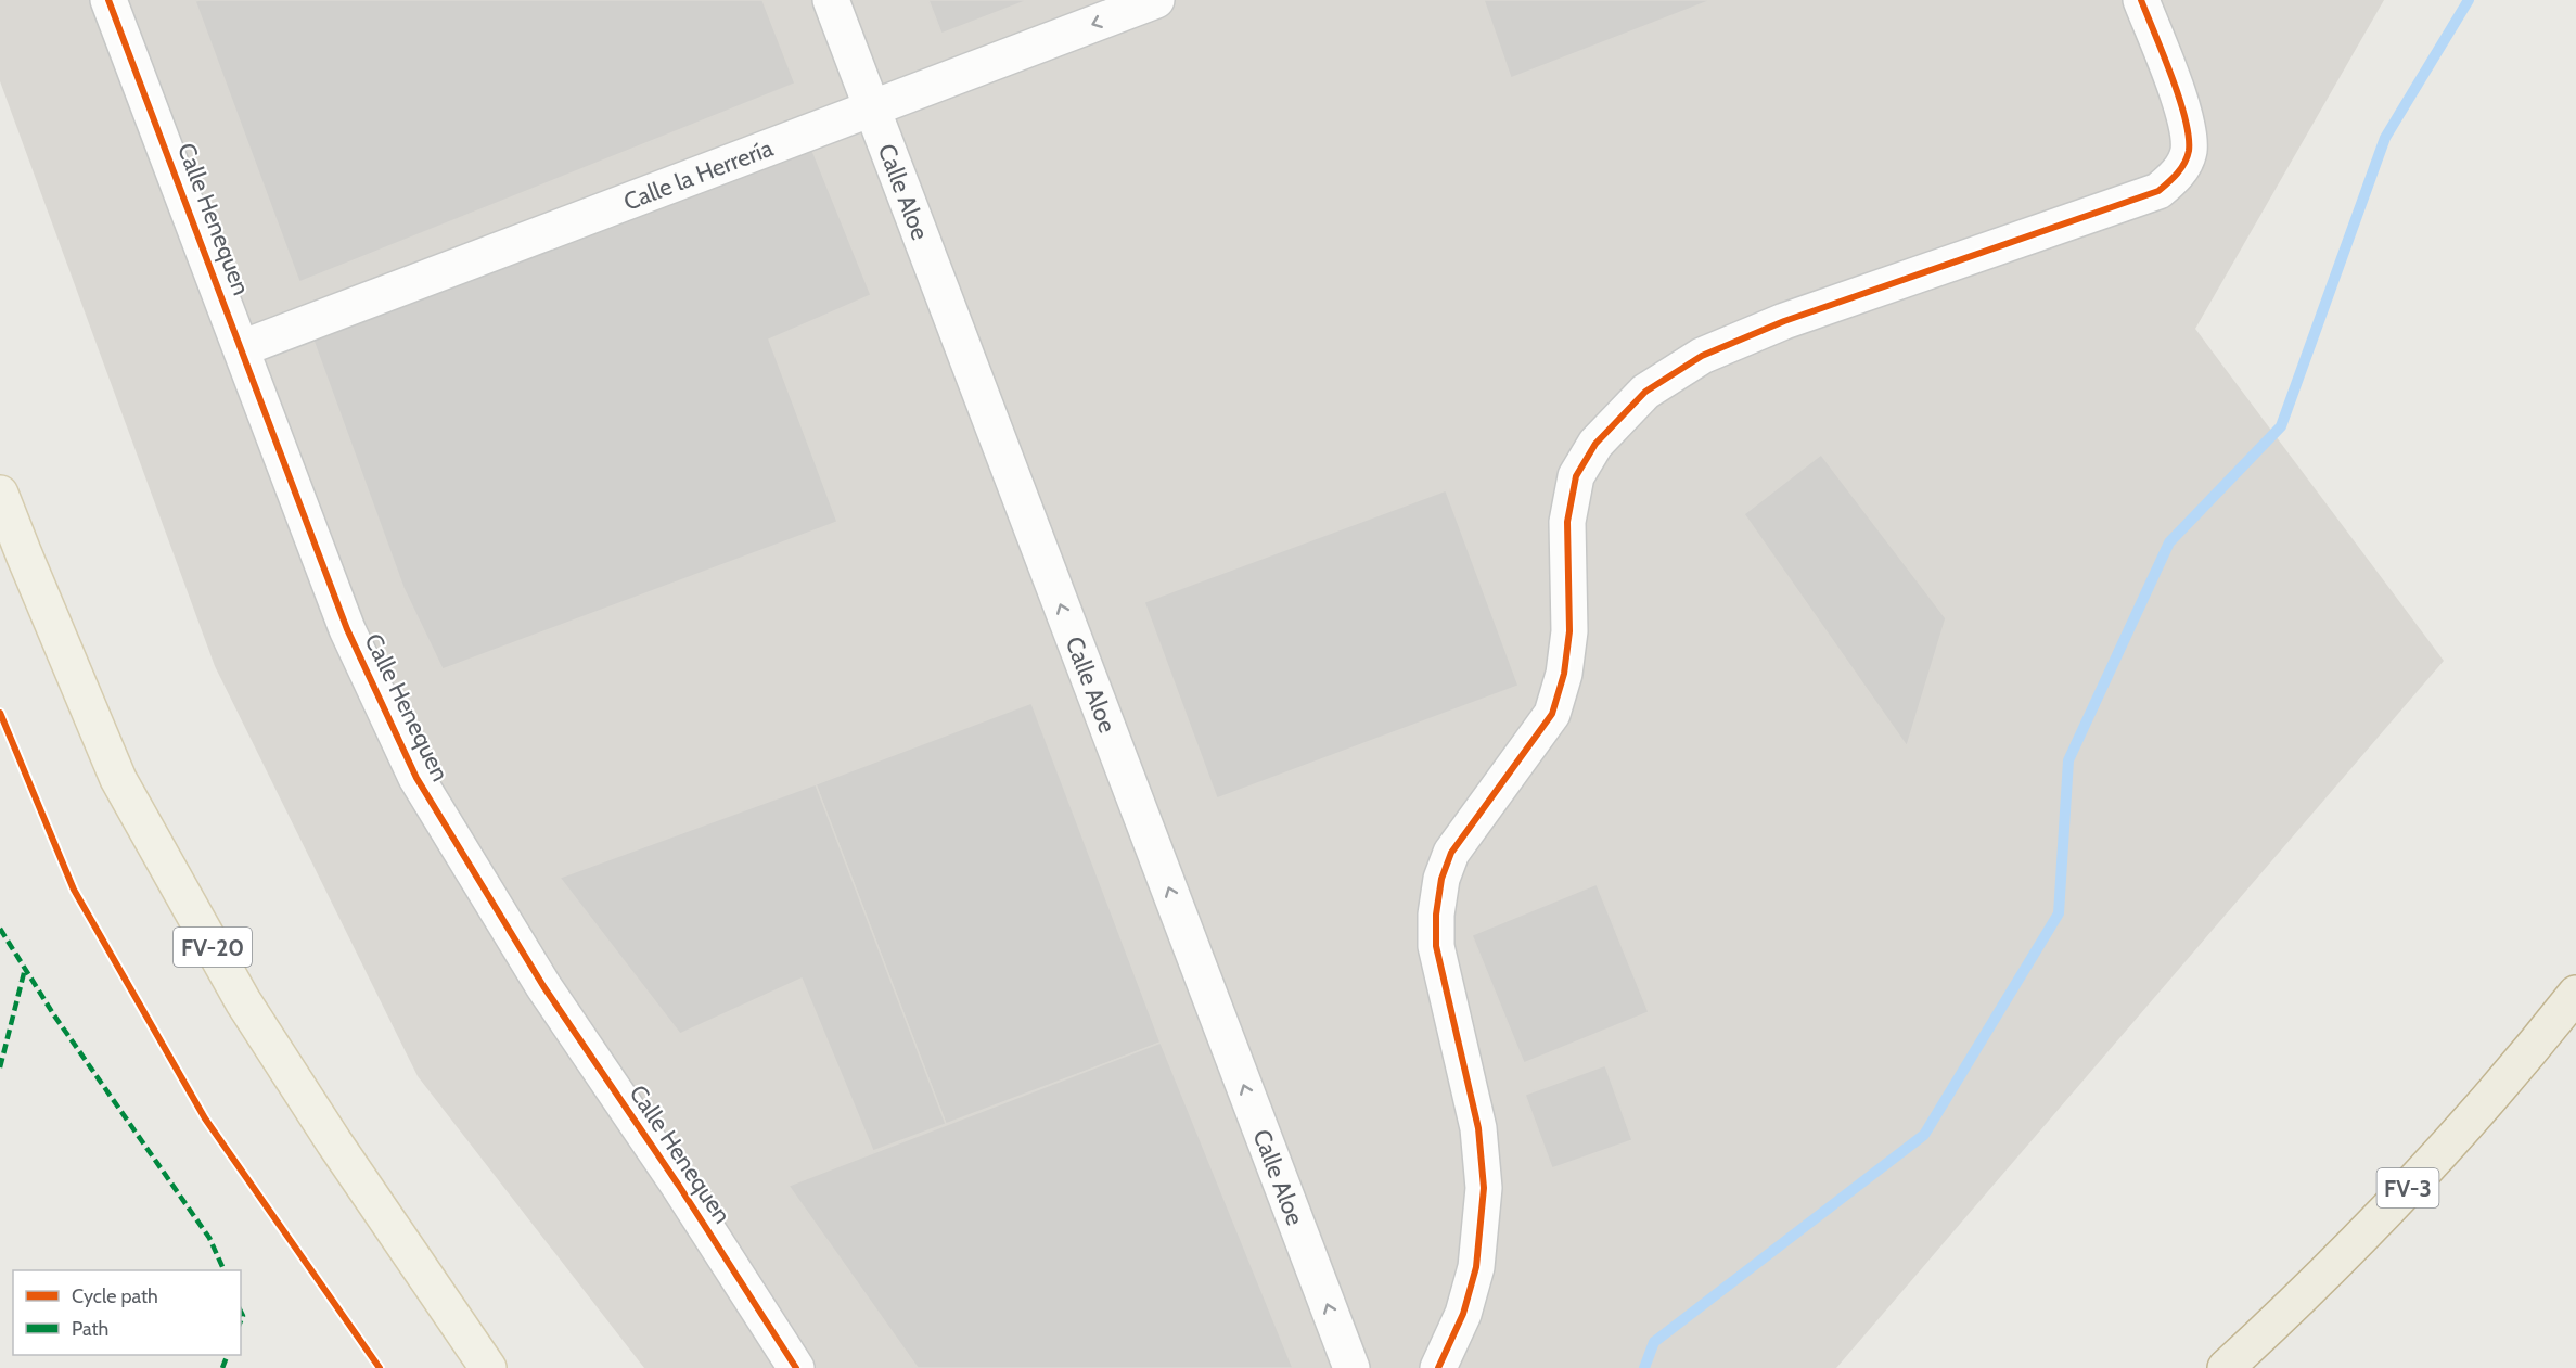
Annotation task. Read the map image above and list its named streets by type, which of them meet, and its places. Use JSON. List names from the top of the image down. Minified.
{"streets":{"highway":["FV-3"],"main road":["FV-20"],"street":["Calle la Herrería","Calle Aloe","Calle Henequen"]},"crossings":[["Calle la Herrería","Calle Aloe"],["Calle la Herrería","Calle Henequen"]],"one_way":["Calle Aloe"],"legend":["Cycle path","Path"]}
